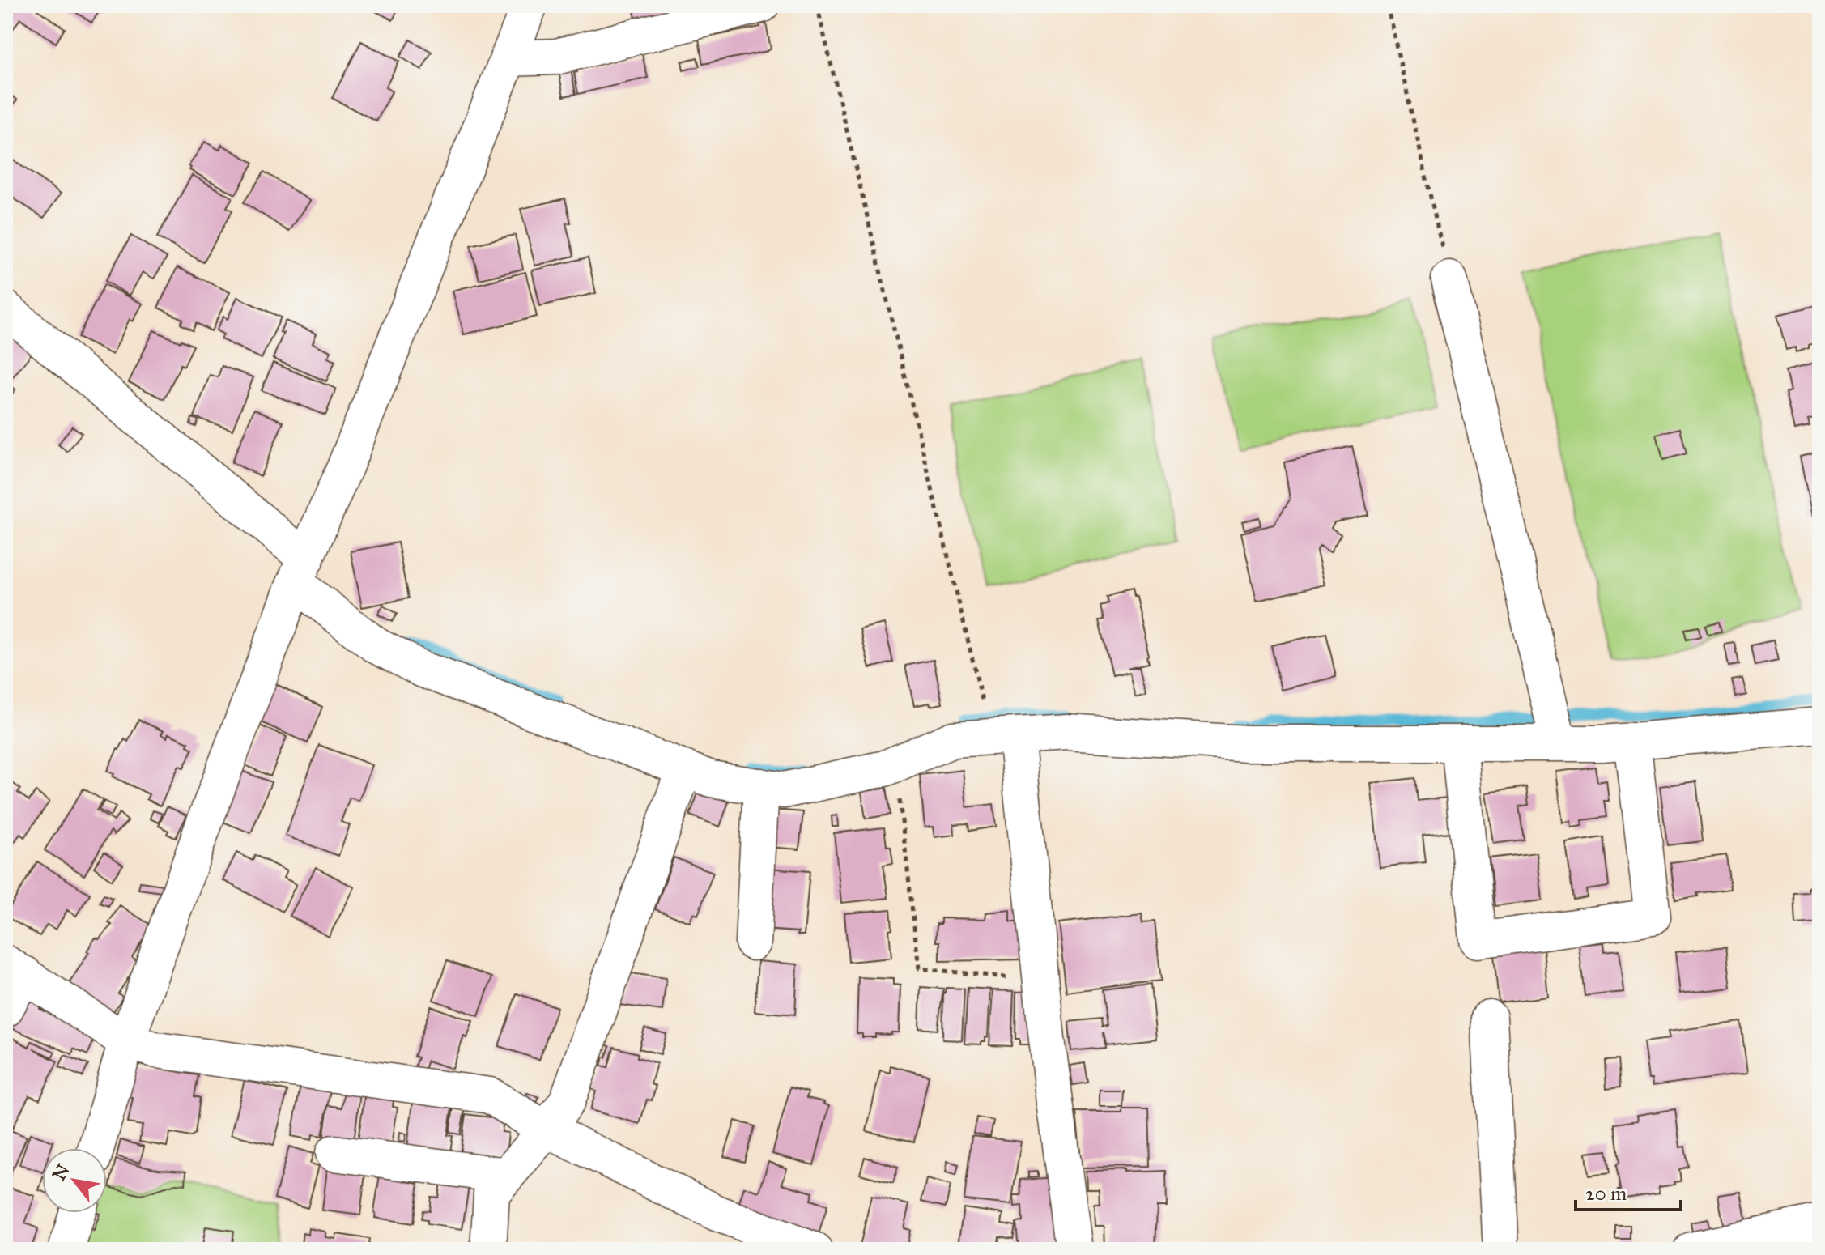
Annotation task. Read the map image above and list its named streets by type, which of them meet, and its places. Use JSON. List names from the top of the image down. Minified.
{"scale_bar":"20 m","north":"top left"}
